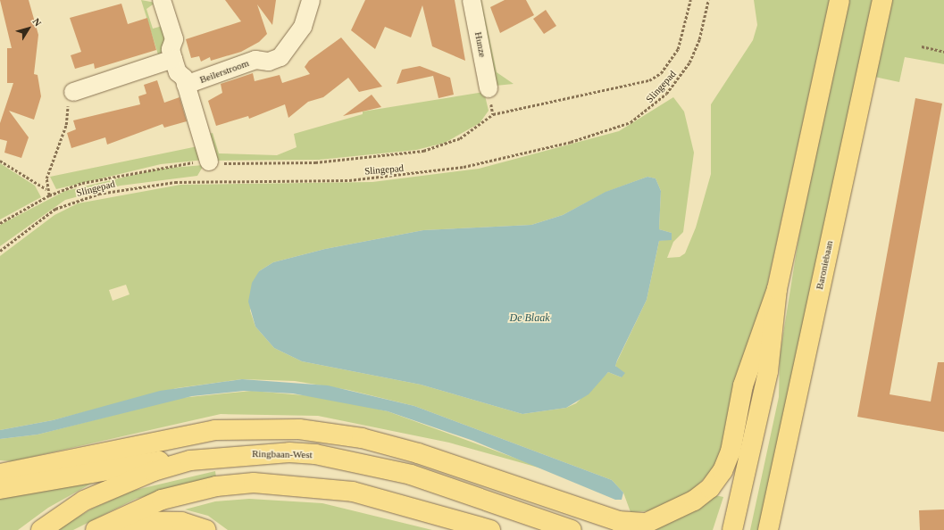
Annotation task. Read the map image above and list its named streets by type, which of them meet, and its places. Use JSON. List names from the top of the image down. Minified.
{"streets":{"main road":["Baroniebaan","Ringbaan-West"],"street":["Hunze","Beilerstroom"],"path":["Slingepad"]},"water":["De Blaak"],"north":"top right"}
